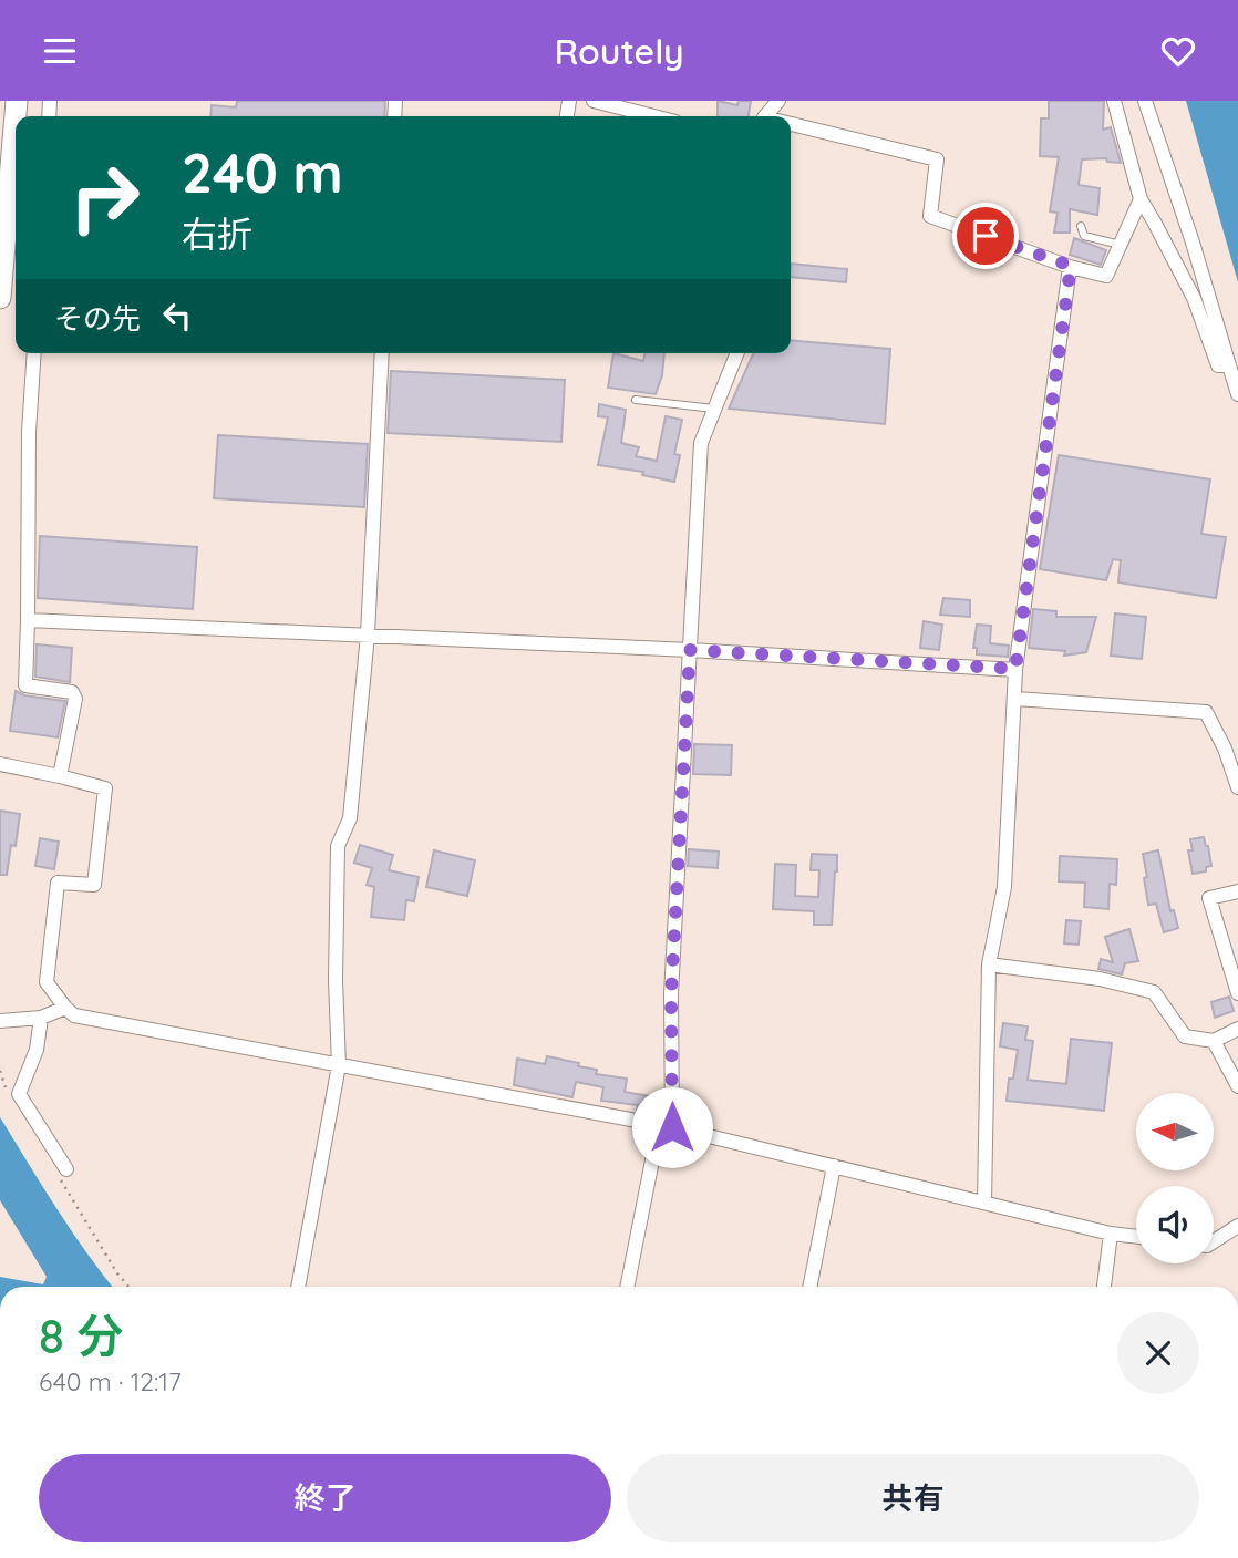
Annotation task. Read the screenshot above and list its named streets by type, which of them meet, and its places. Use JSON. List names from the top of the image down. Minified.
{"north":"left","page":{"header":"Routely","turn":["240 m","右折"],"then":"その先","heading":["8 分","640 m · 12:17"],"buttons":["終了","共有"]}}
